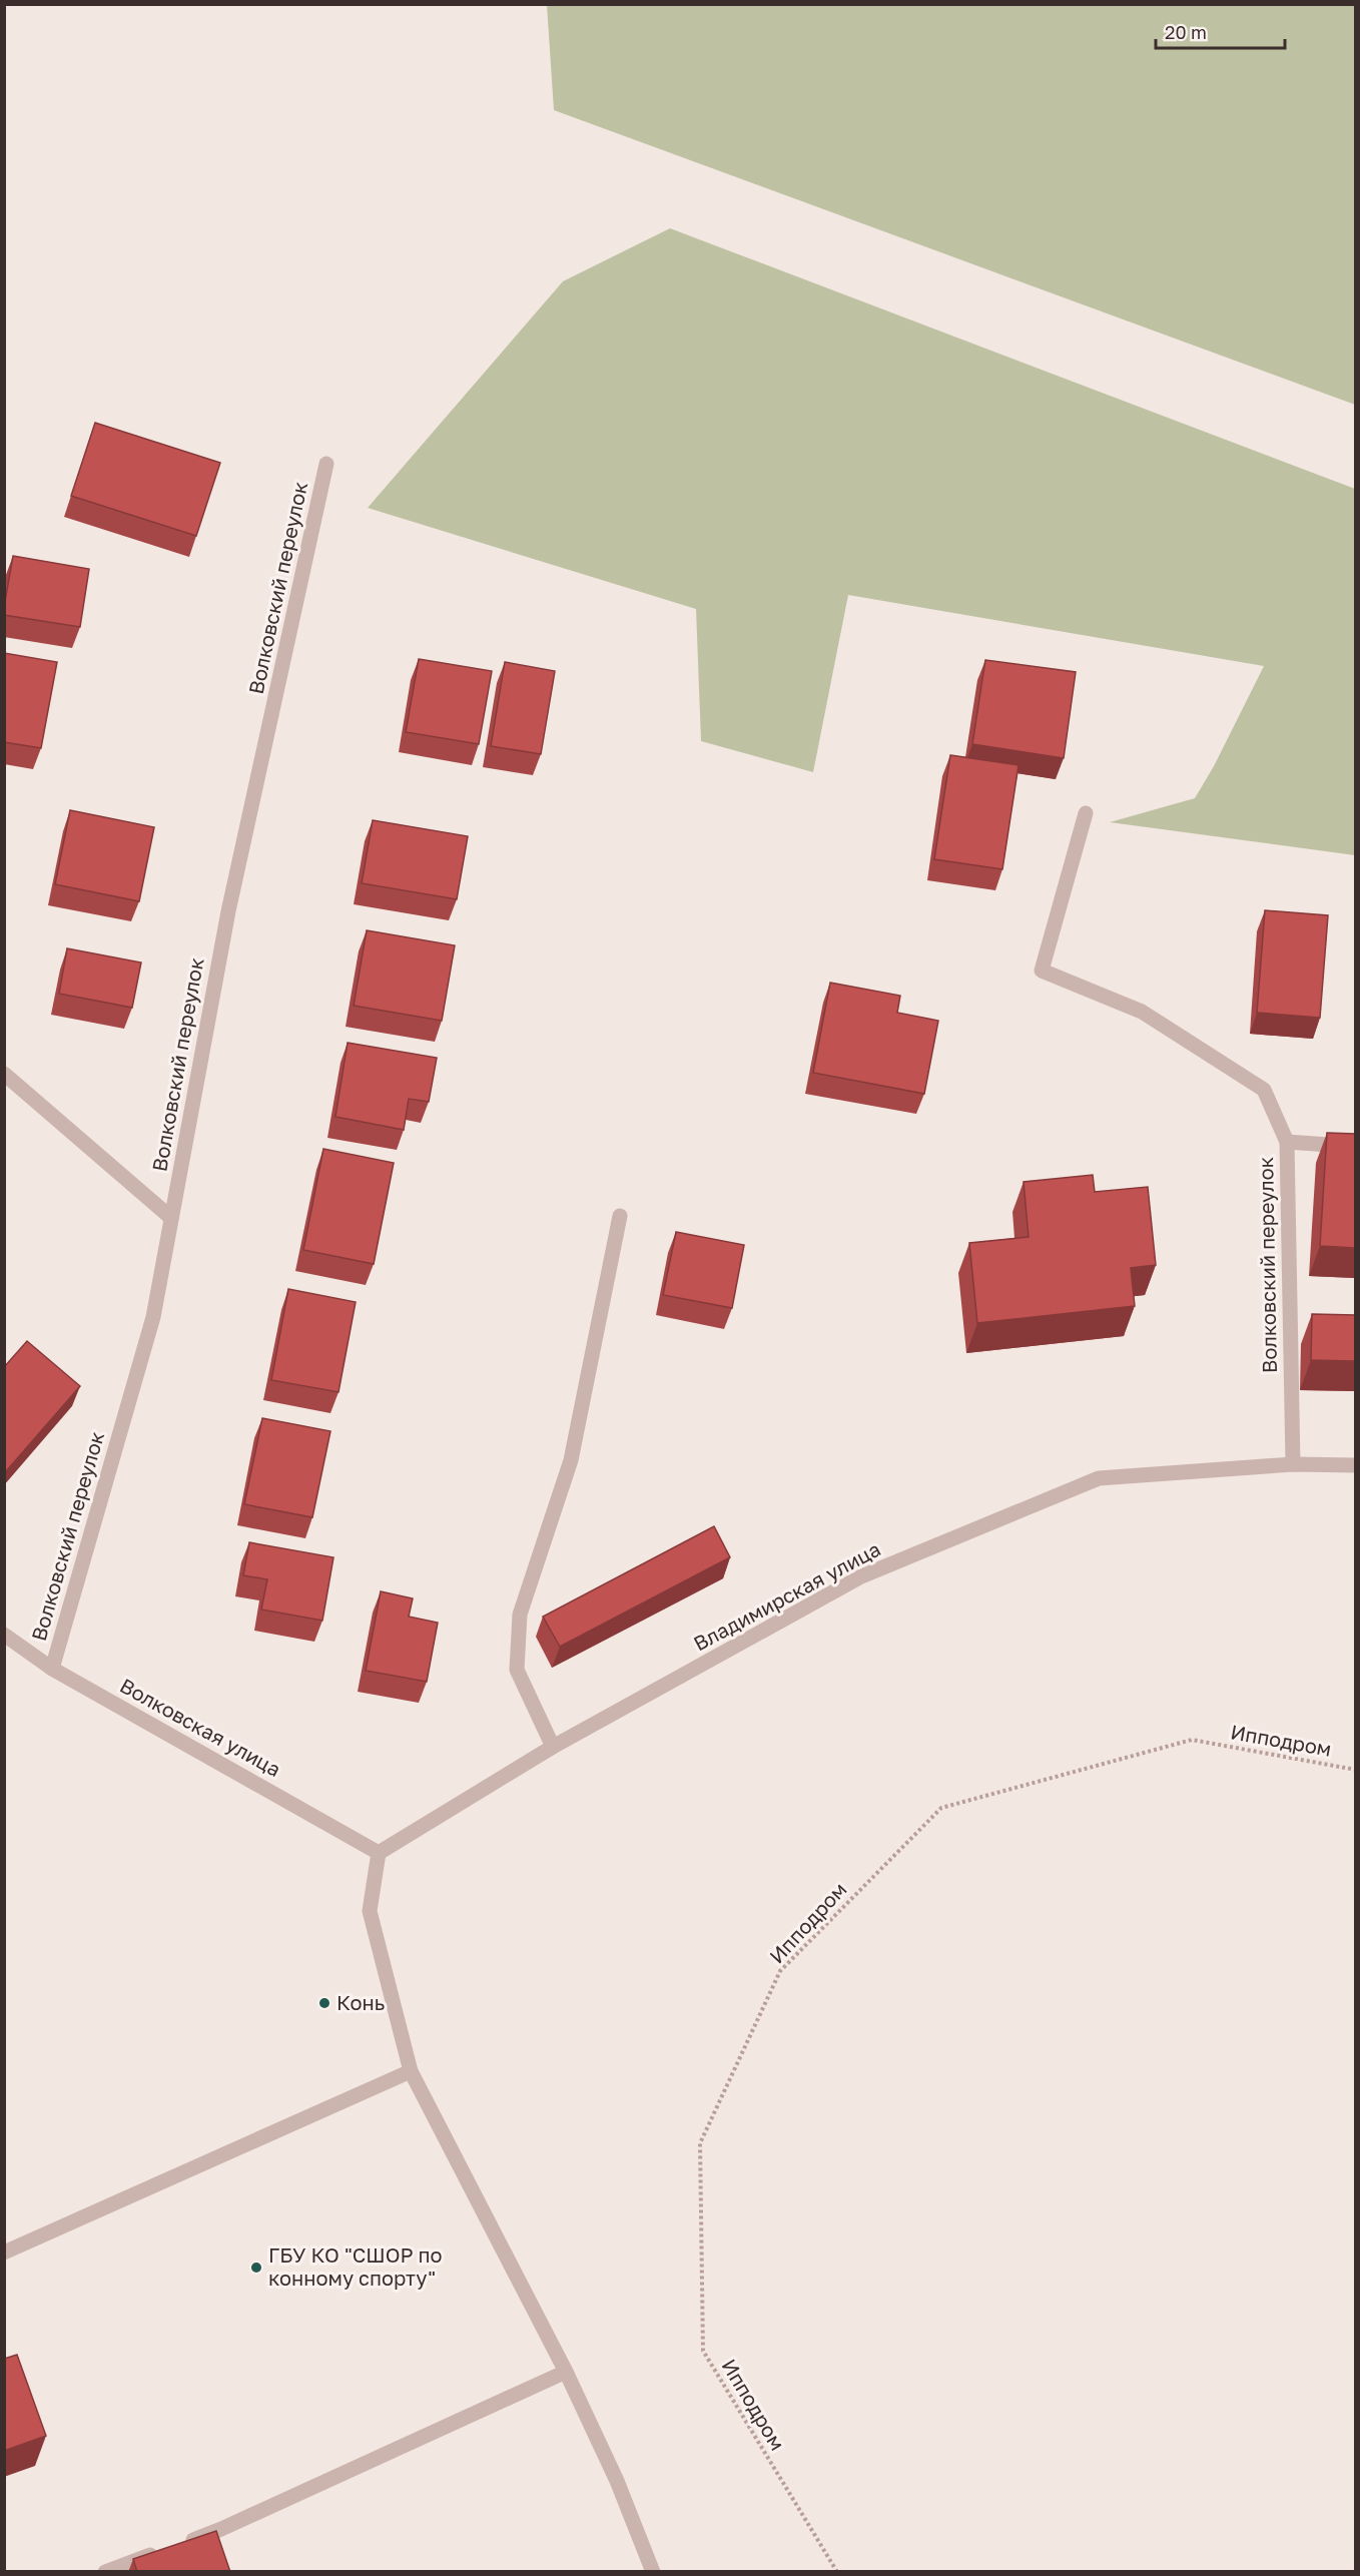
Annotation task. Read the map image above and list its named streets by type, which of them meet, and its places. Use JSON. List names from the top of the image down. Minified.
{"streets":{"street":["Волковский переулок","Владимирская улица","Волковская улица"],"path":["Ипподром"]},"crossings":[["Волковский переулок","Владимирская улица"],["Волковский переулок","Волковская улица"],["Владимирская улица","Волковская улица"]],"places":["Конь","ГБУ КО \"СШОР по конному спорту\""],"scale_bar":"20 m"}
